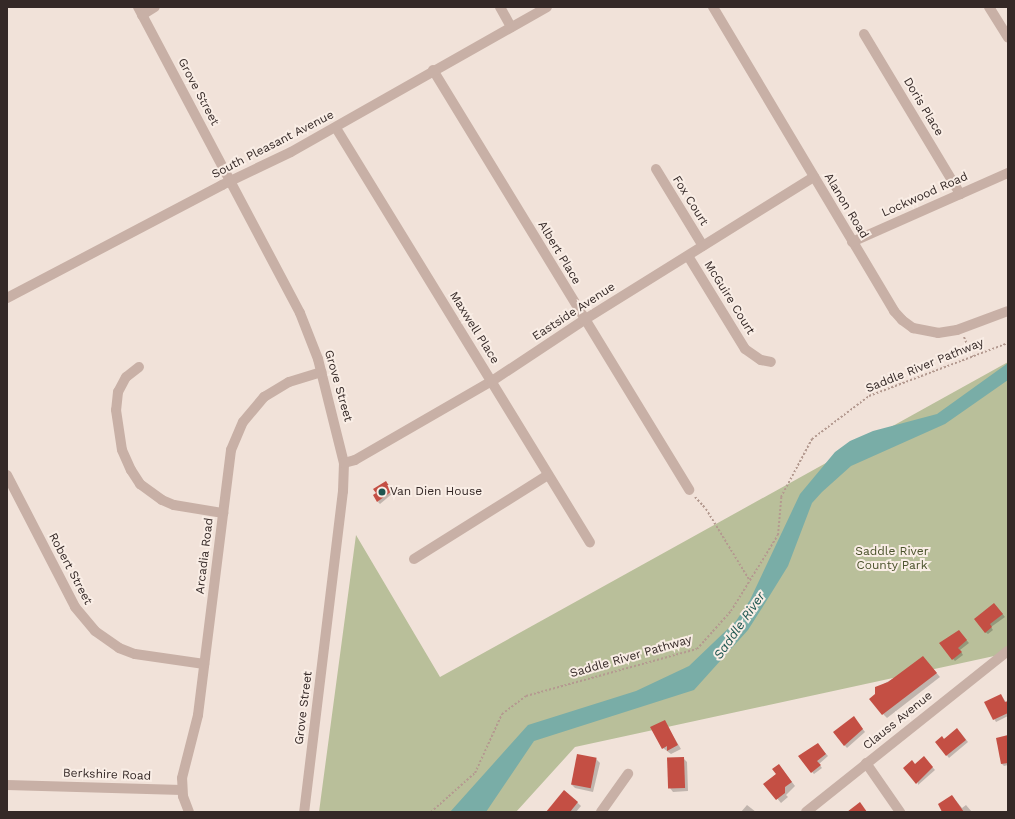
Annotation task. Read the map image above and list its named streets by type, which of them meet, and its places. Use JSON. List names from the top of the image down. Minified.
{"streets":{"street":["Grove Street","Doris Place","South Pleasant Avenue","Lockwood Road","Fox Court","Alanon Road","Albert Place","McGuire Court","Eastside Avenue","Maxwell Place","Arcadia Road","Robert Street","Clauss Avenue","Berkshire Road"],"path":["Saddle River Pathway"]},"crossings":[["Grove Street","South Pleasant Avenue"],["Grove Street","Eastside Avenue"],["Grove Street","Arcadia Road"],["Doris Place","Lockwood Road"],["South Pleasant Avenue","Albert Place"],["South Pleasant Avenue","Maxwell Place"],["Lockwood Road","Alanon Road"],["Fox Court","Eastside Avenue"],["Alanon Road","Eastside Avenue"],["Albert Place","Eastside Avenue"],["McGuire Court","Eastside Avenue"],["Eastside Avenue","Maxwell Place"],["Arcadia Road","Robert Street"],["Arcadia Road","Berkshire Road"]],"water":["Saddle River"],"parks":["Saddle River County Park"],"places":["Van Dien House"]}
